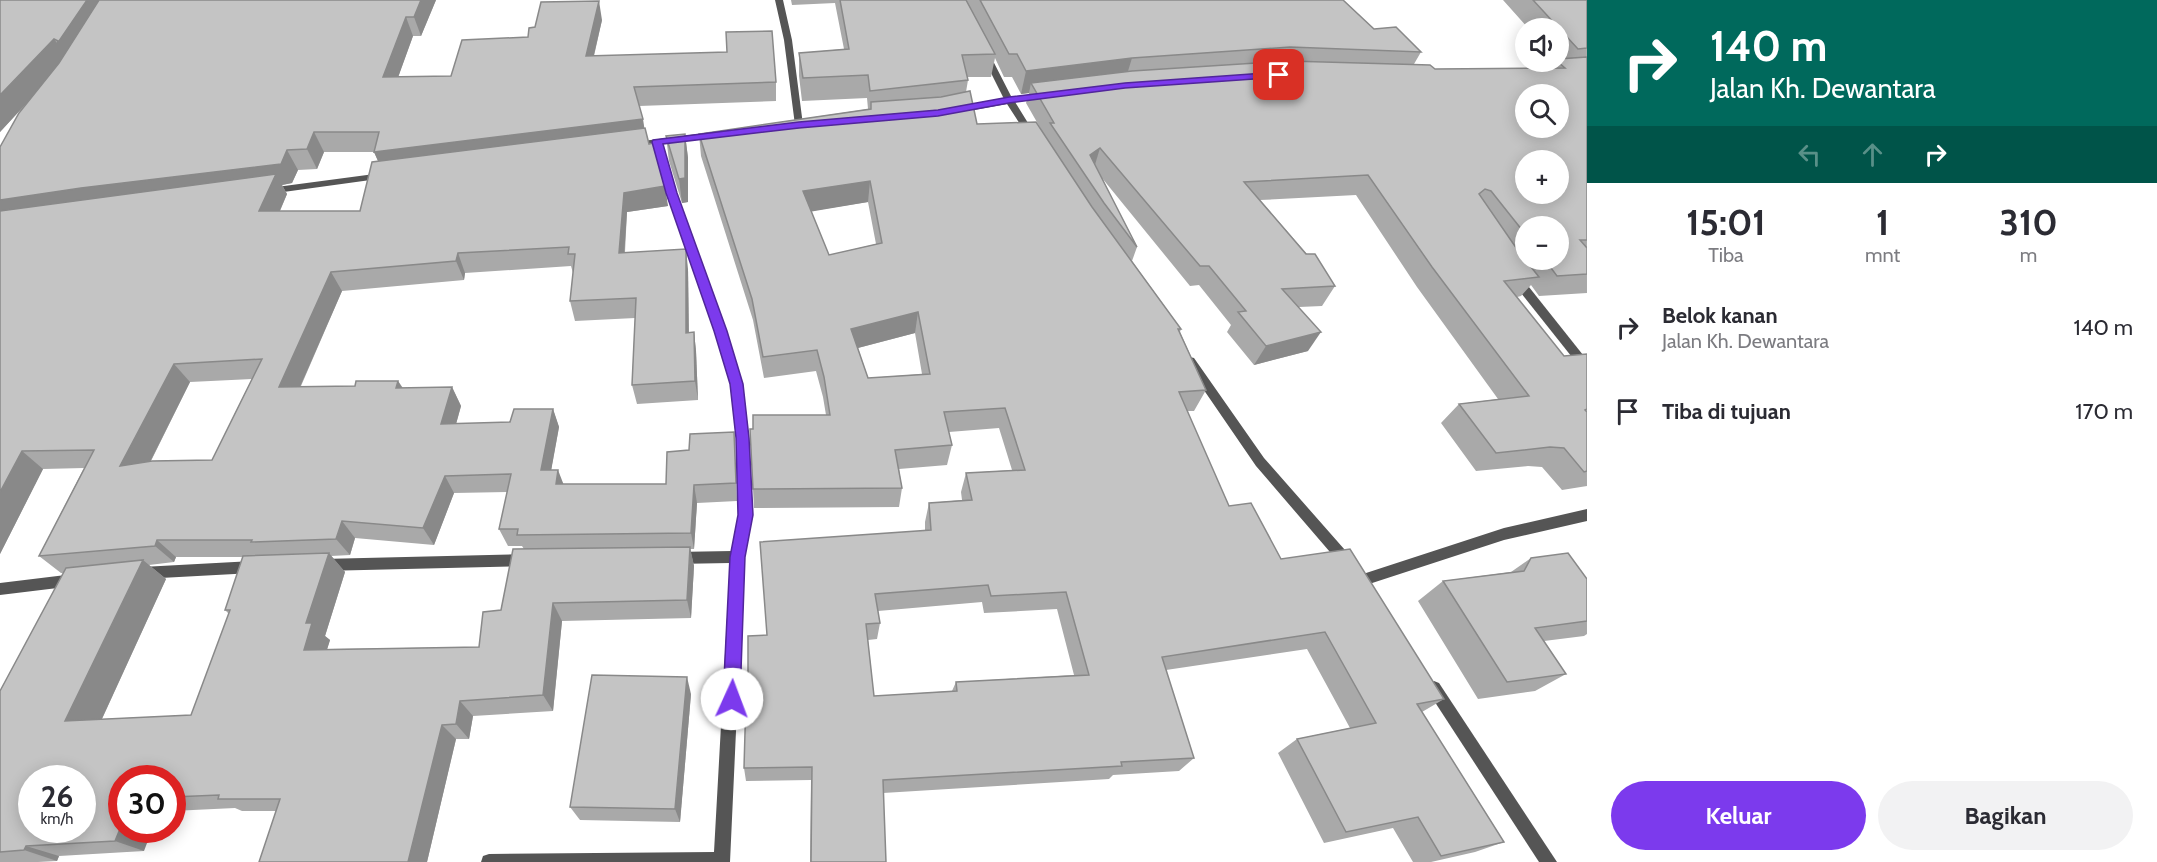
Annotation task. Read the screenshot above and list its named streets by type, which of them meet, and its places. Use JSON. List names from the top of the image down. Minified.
{"page":{"turn":["140 m","Jalan Kh. Dewantara"],"map_buttons":["+","−"],"eta":["15:01","Tiba","1","mnt","310","m"],"list":[{"name":"Belok kanan","note":"Jalan Kh. Dewantara","value":"140 m"},{"name":"Tiba di tujuan","value":"170 m"}],"speed":"26 km/h","limit":"30","buttons":["Keluar","Bagikan"]}}
